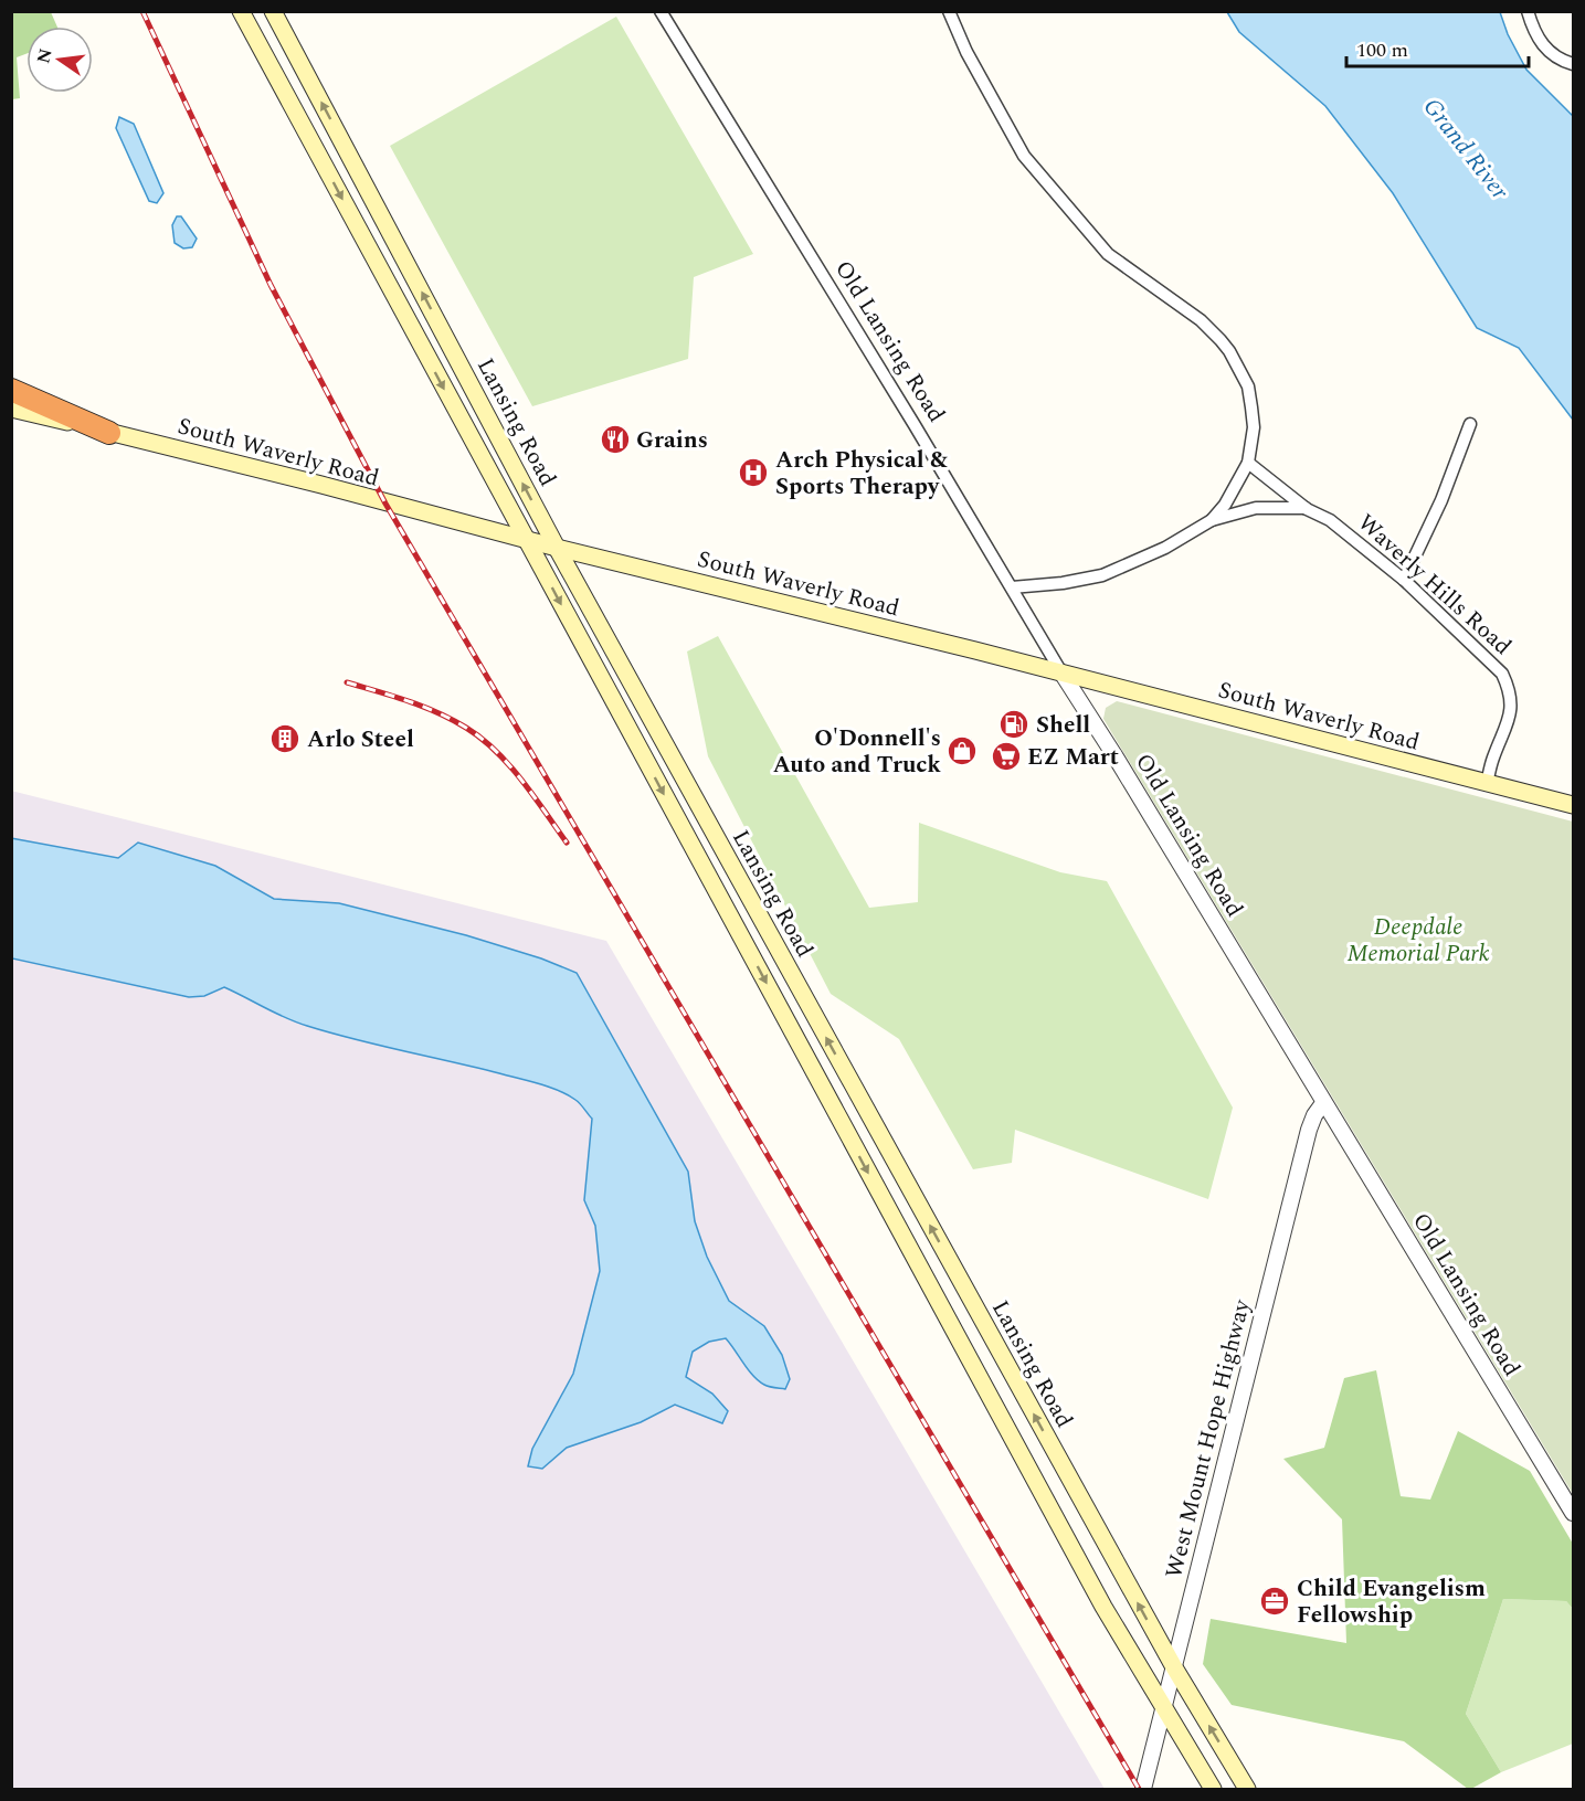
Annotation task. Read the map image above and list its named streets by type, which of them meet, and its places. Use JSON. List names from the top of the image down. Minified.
{"streets":{"main road":["Lansing Road","South Waverly Road"],"street":["Old Lansing Road","Waverly Hills Road","West Mount Hope Highway"]},"crossings":[["Old Lansing Road","South Waverly Road"],["Old Lansing Road","West Mount Hope Highway"],["Lansing Road","South Waverly Road"],["Lansing Road","West Mount Hope Highway"],["South Waverly Road","Waverly Hills Road"]],"water":["Grand River"],"parks":["Deepdale Memorial Park"],"places":{"restaurant":["Grains"],"hospital":["Arch Physical & Sports Therapy"],"fuel station":["Shell"],"building":["Arlo Steel"],"shop":["O'Donnell's Auto and Truck"],"supermarket":["EZ Mart"],"office":["Child Evangelism Fellowship"]},"scale_bar":"100 m","north":"left"}
